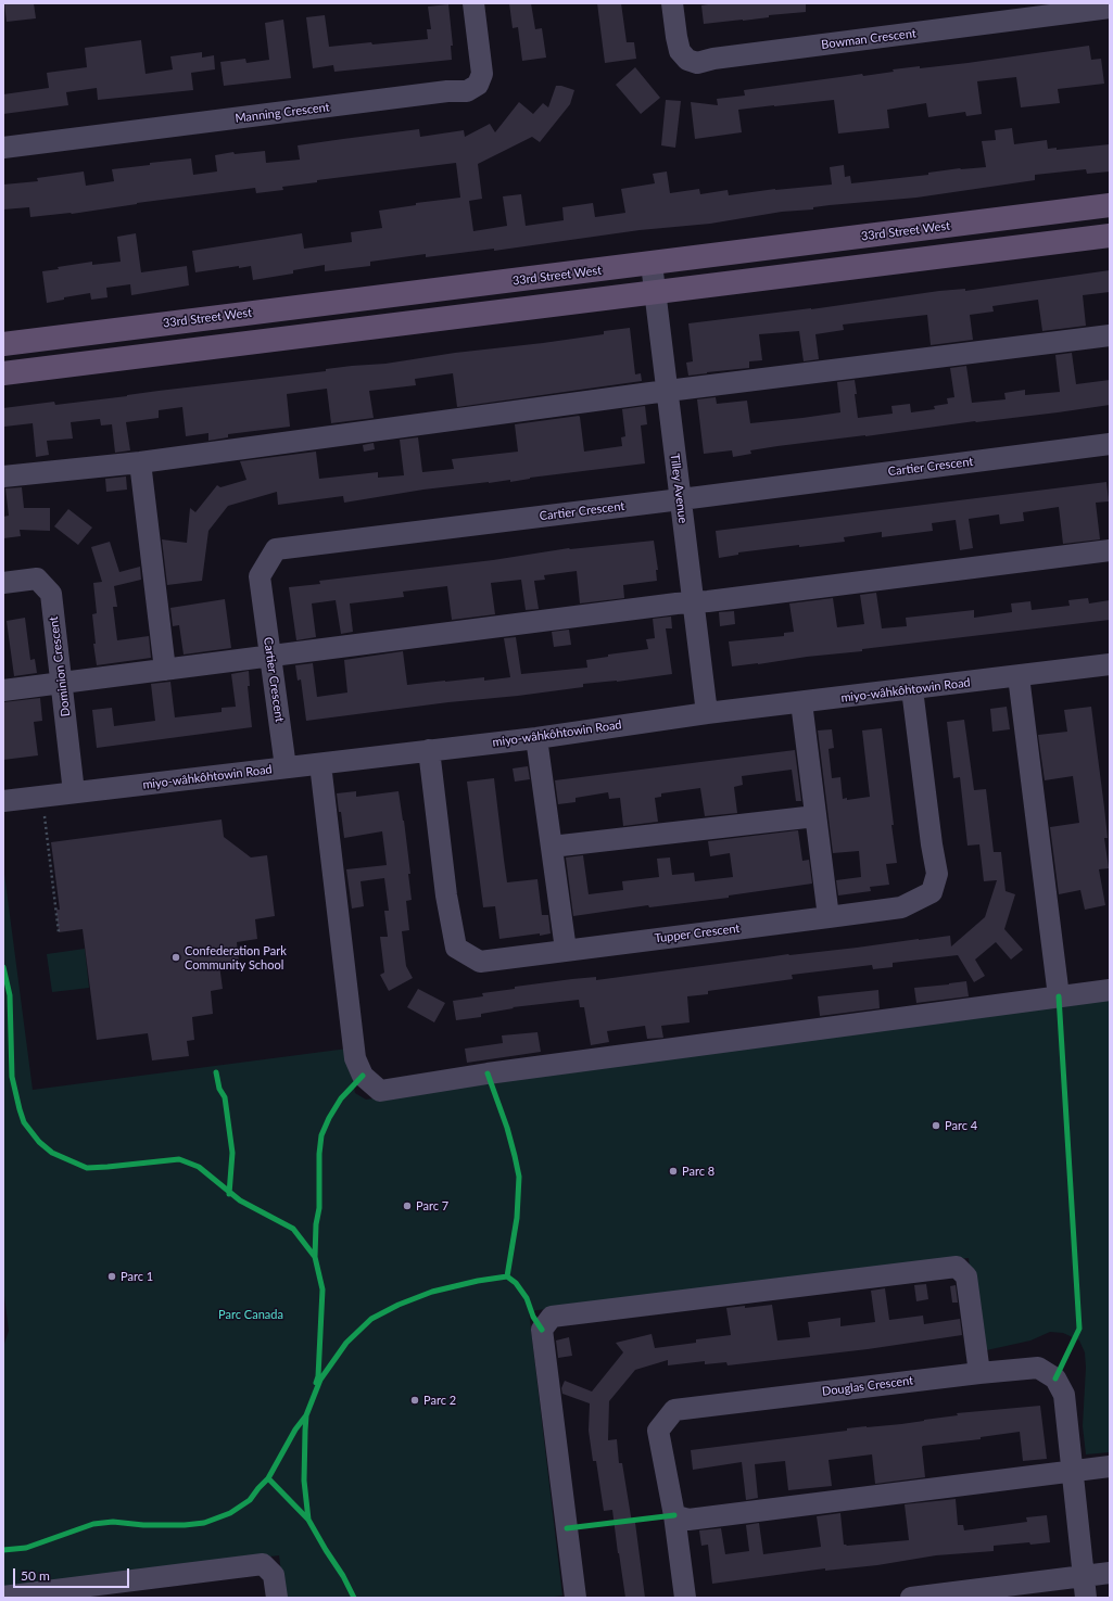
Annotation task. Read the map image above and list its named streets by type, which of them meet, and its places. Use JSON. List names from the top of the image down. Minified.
{"streets":{"main road":["33rd Street West"],"street":["Bowman Crescent","Manning Crescent","Cartier Crescent","Tilley Avenue","Dominion Crescent","miyo-wâhkôhtowin Road","Tupper Crescent","Douglas Crescent"]},"crossings":[["33rd Street West","Tilley Avenue"],["Cartier Crescent","Tilley Avenue"],["Cartier Crescent","miyo-wâhkôhtowin Road"],["Tilley Avenue","miyo-wâhkôhtowin Road"],["Dominion Crescent","miyo-wâhkôhtowin Road"],["miyo-wâhkôhtowin Road","Tupper Crescent"]],"parks":["Parc Canada"],"places":["Confederation Park Community School","Parc 4","Parc 8","Parc 7","Parc 1","Parc 2"],"scale_bar":"50 m"}
